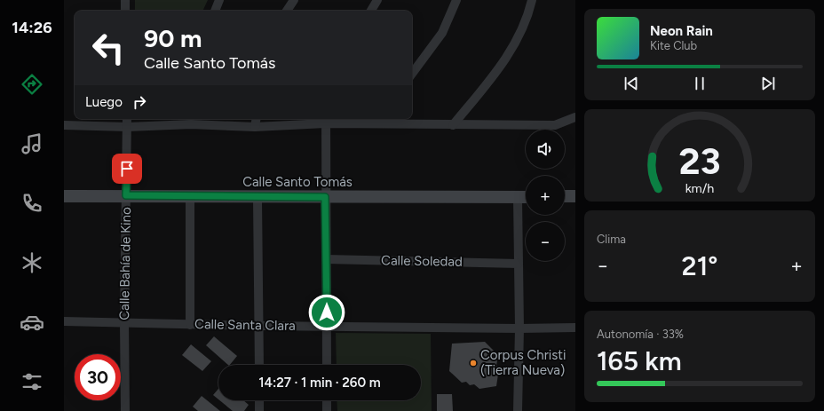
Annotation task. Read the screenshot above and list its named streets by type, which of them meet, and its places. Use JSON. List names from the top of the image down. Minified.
{"streets":{"street":["Calle Santo Tomás","Calle Soledad","Calle Bahía de Kino","Calle Santa Clara"]},"crossings":[["Calle Santo Tomás","Calle Bahía de Kino"],["Calle Bahía de Kino","Calle Santa Clara"]],"places":["Corpus Christi (Tierra Nueva)"],"page":{"tabs":"14:26","turn":["90 m","Calle Santo Tomás"],"song":["Neon Rain","Kite Club"],"then":"Luego","map_buttons":["+","−"],"tile":["Clima",["Autonomía · 33%","165 km"]],"heat":["−","21°","+"],"limit":"30","trip":"14:27 · 1 min · 260 m","gauge":["23","km/h"]}}
